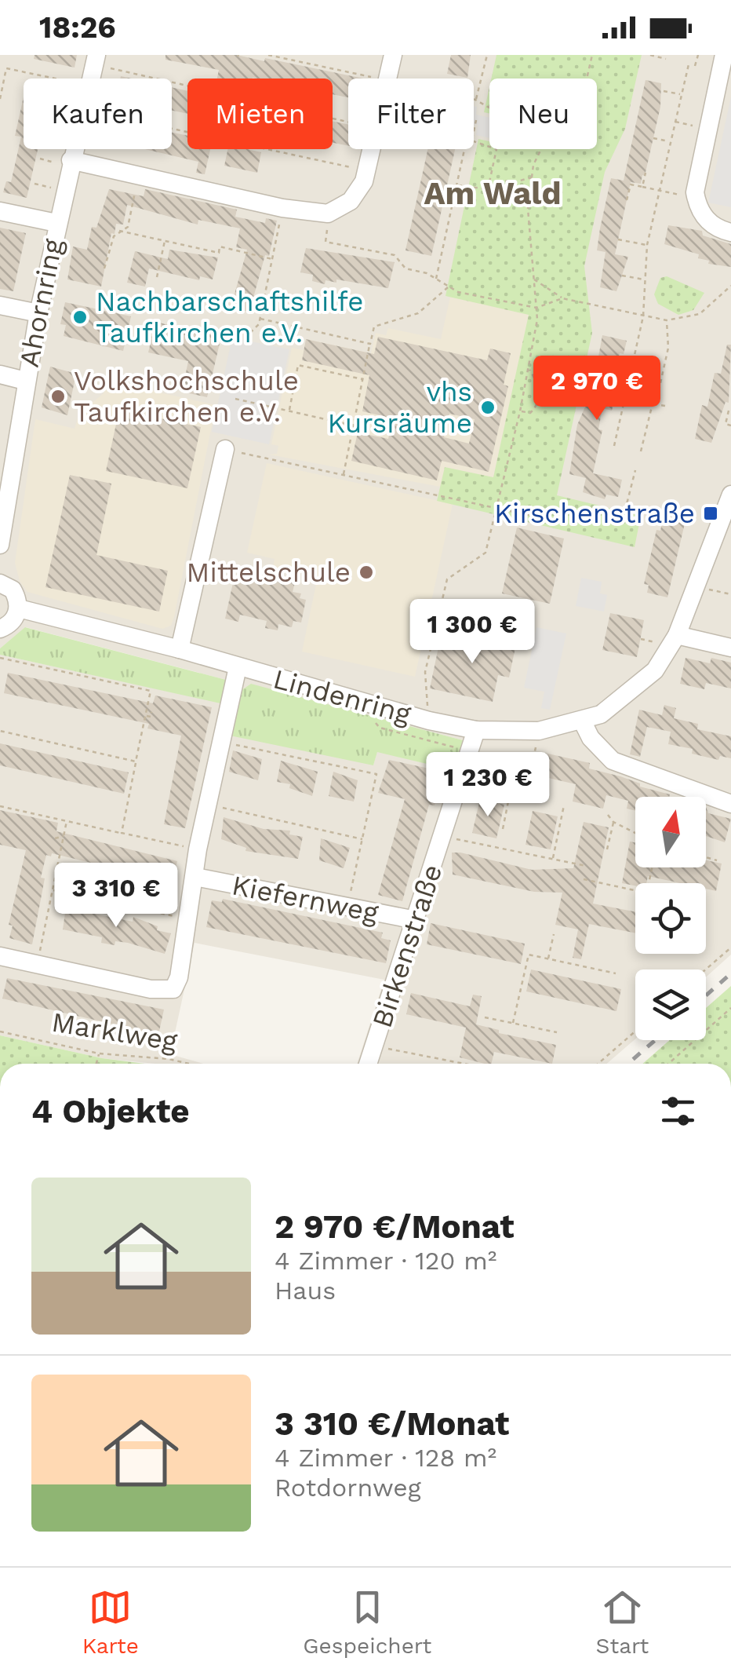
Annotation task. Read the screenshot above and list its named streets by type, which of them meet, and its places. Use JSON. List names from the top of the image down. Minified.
{"streets":{"street":["Ahornring","Lindenring","Kiefernweg","Birkenstraße"],"path":["Marklweg"]},"crossings":[["Lindenring","Birkenstraße"],["Kiefernweg","Birkenstraße"]],"districts":["Am Wald"],"places":{"other":["Nachbarschaftshilfe Taufkirchen e.V.","Volkshochschule Taufkirchen e.V.","vhs Kursräume","Mittelschule"],"transit":["Kirschenstraße"]},"north":"top","page":{"status":"18:26","chip":["Kaufen","Mieten","Filter","Neu"],"price":["2 970 €","1 300 €","1 230 €","3 310 €"],"heading":"4 Objekte","list":[{"name":"2 970 €/Monat","note":"4 Zimmer · 120 m² · Haus"},{"name":"3 310 €/Monat","note":"4 Zimmer · 128 m² · Rotdornweg"}],"tabs":["Karte","Gespeichert","Start"]}}
